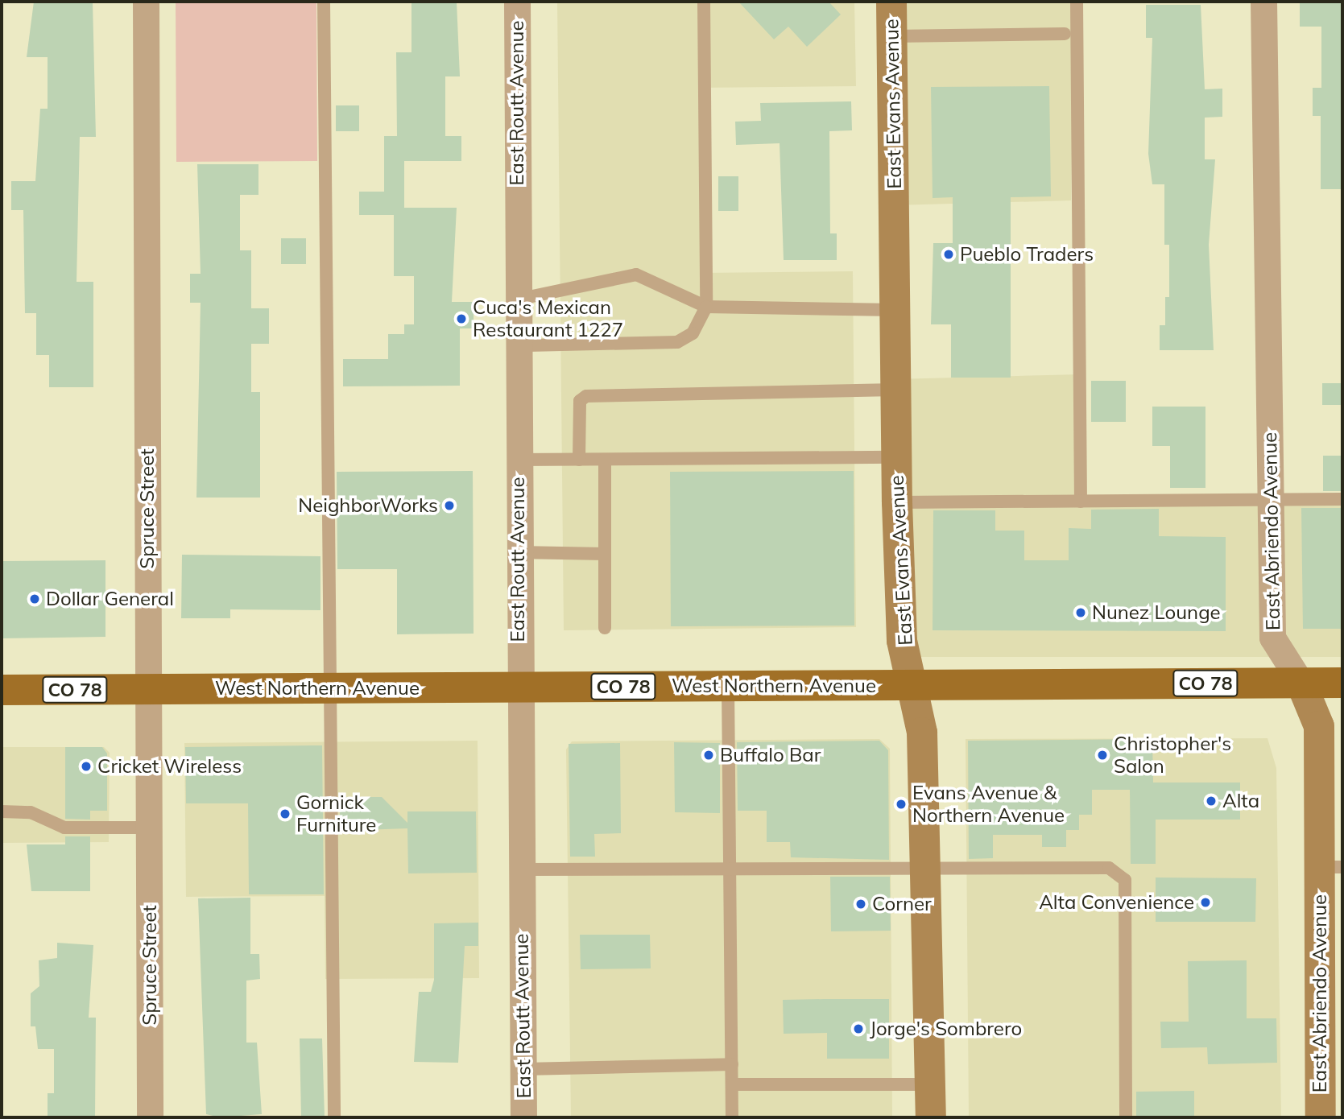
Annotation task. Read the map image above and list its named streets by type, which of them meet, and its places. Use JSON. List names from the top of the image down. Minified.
{"streets":{"main road":["CO 78","West Northern Avenue"],"street":["East Routt Avenue","East Evans Avenue","Spruce Street","East Abriendo Avenue"]},"crossings":[["East Routt Avenue","West Northern Avenue"],["East Evans Avenue","West Northern Avenue"],["Spruce Street","West Northern Avenue"],["East Abriendo Avenue","West Northern Avenue"]],"places":["Pueblo Traders","Cuca's Mexican Restaurant 1227","NeighborWorks","Dollar General","Nunez Lounge","Buffalo Bar","Christopher's Salon","Cricket Wireless","Alta","Evans Avenue & Northern Avenue","Gornick Furniture","Alta Convenience","Corner","Jorge's Sombrero"]}
